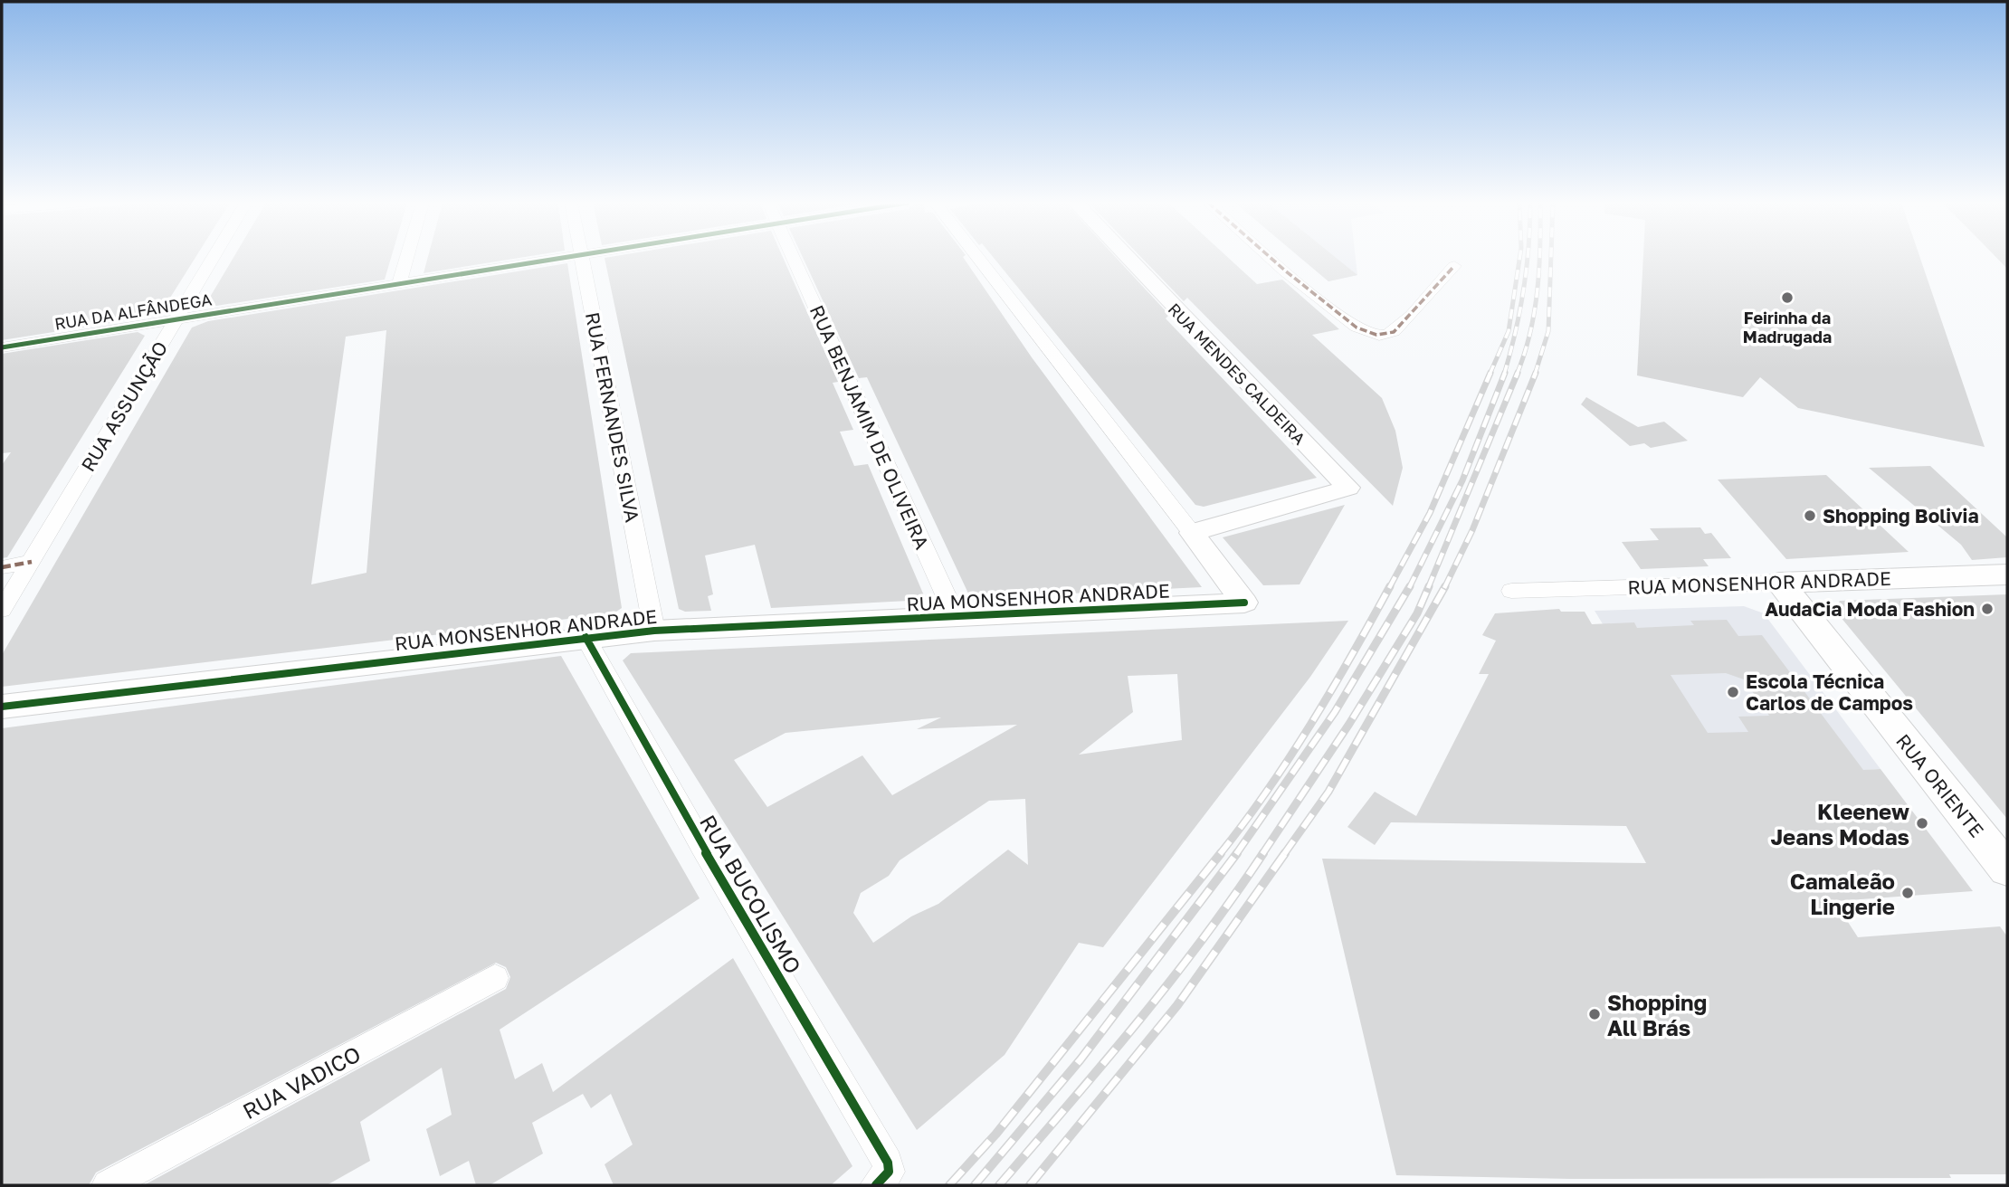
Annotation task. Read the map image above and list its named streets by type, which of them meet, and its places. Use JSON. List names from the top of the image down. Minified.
{"streets":{"main road":["RUA MONSENHOR ANDRADE","RUA ORIENTE"],"street":["RUA DA ALFÂNDEGA","RUA MENDES CALDEIRA","RUA ASSUNÇÃO","RUA FERNANDES SILVA","RUA BENJAMIM DE OLIVEIRA","RUA BUCOLISMO","RUA VADICO"]},"crossings":[["RUA DA ALFÂNDEGA","RUA ASSUNÇÃO"],["RUA MENDES CALDEIRA","RUA MONSENHOR ANDRADE"],["RUA FERNANDES SILVA","RUA MONSENHOR ANDRADE"],["RUA BENJAMIM DE OLIVEIRA","RUA MONSENHOR ANDRADE"],["RUA MONSENHOR ANDRADE","RUA ORIENTE"],["RUA MONSENHOR ANDRADE","RUA BUCOLISMO"]],"places":["Feirinha da Madrugada","Shopping Bolivia","AudaCia Moda Fashion","Escola Técnica Carlos de Campos","Kleenew Jeans Modas","Camaleão Lingerie","Shopping All Brás"]}
